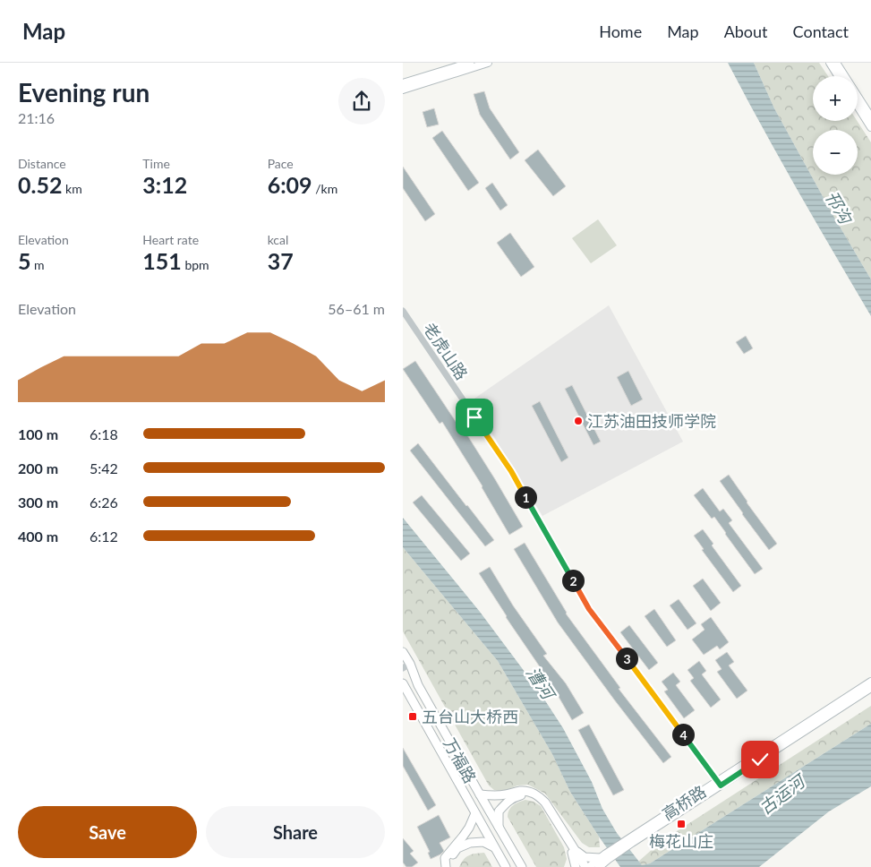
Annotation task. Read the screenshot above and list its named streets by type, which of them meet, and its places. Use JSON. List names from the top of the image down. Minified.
{"streets":{"main road":["万福路","高桥路"],"street":["老虎山路"]},"crossings":[["老虎山路","高桥路"]],"water":["邗沟","漕河","古运河"],"places":{"other":["江苏油田技师学院"],"transit":["五台山大桥西","梅花山庄"]},"page":{"header":"Map","nav":["Home","Map","About","Contact"],"heading":["Evening run","21:16"],"map_buttons":["+","−"],"stats":[["Distance","0.52 km"],["Time","3:12"],["Pace","6:09 /km"],["Elevation","5 m"],["Heart rate","151 bpm"],["kcal","37"]],"chart":["Elevation","56–61 m"],"list":[{"name":"100 m","note":"6:18"},{"name":"200 m","note":"5:42"},{"name":"300 m","note":"6:26"},{"name":"400 m","note":"6:12"}],"pins":["1","2","3","4"],"buttons":["Save","Share"]}}
